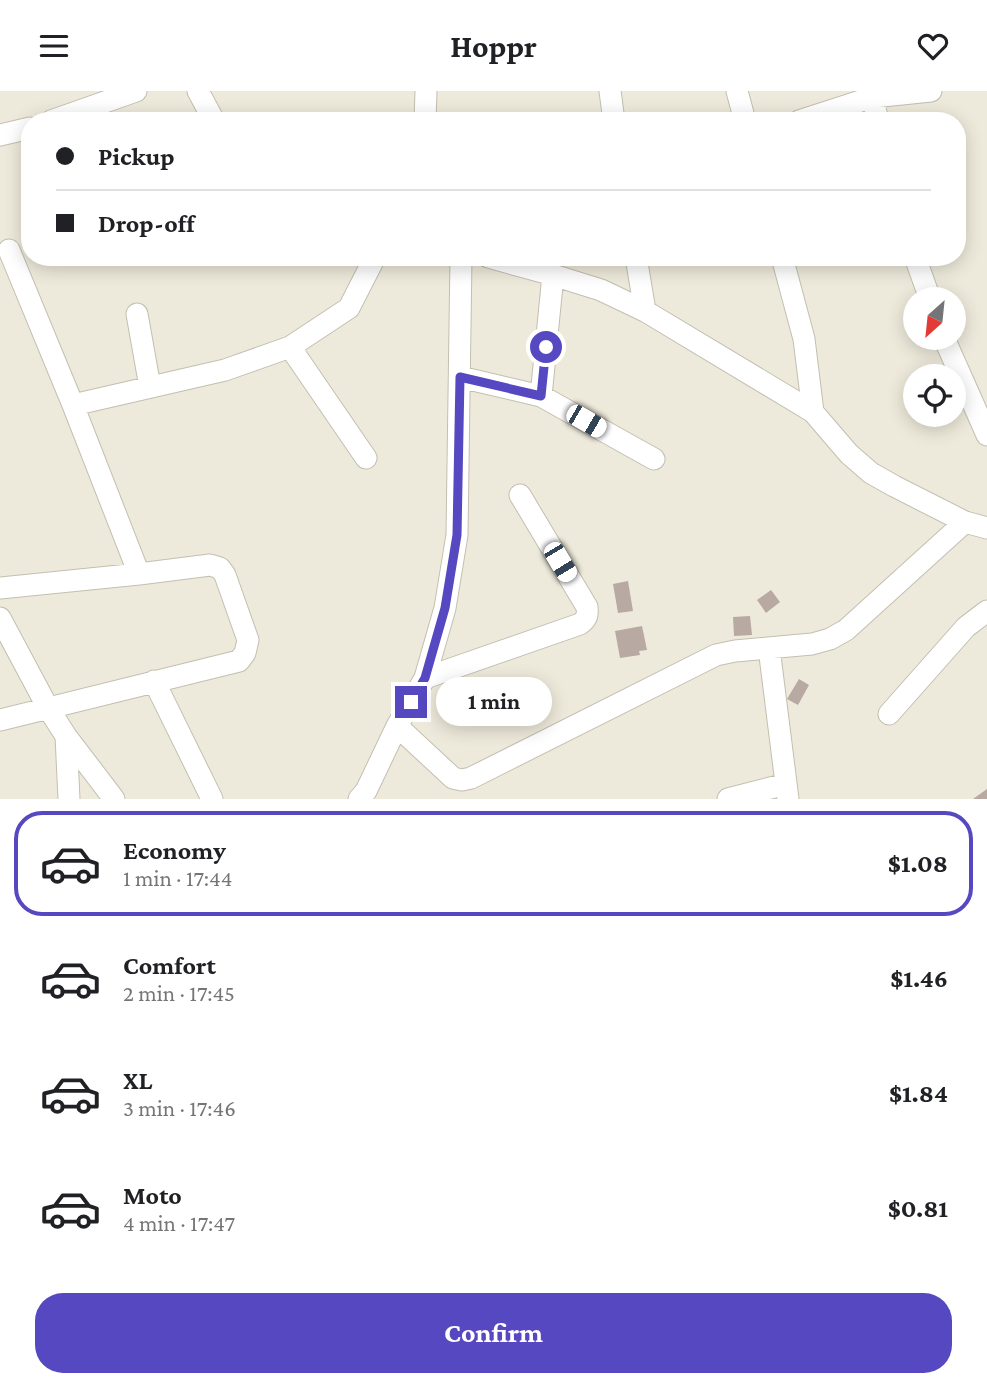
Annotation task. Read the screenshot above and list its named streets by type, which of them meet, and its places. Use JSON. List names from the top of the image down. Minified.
{"north":"bottom left","page":{"header":"Hoppr","banner":["Pickup","Drop-off"],"bubble":"1 min","list":[{"name":"Economy","note":"1 min · 17:44","value":"$1.08"},{"name":"Comfort","note":"2 min · 17:45","value":"$1.46"},{"name":"XL","note":"3 min · 17:46","value":"$1.84"},{"name":"Moto","note":"4 min · 17:47","value":"$0.81"}],"buttons":"Confirm"}}
